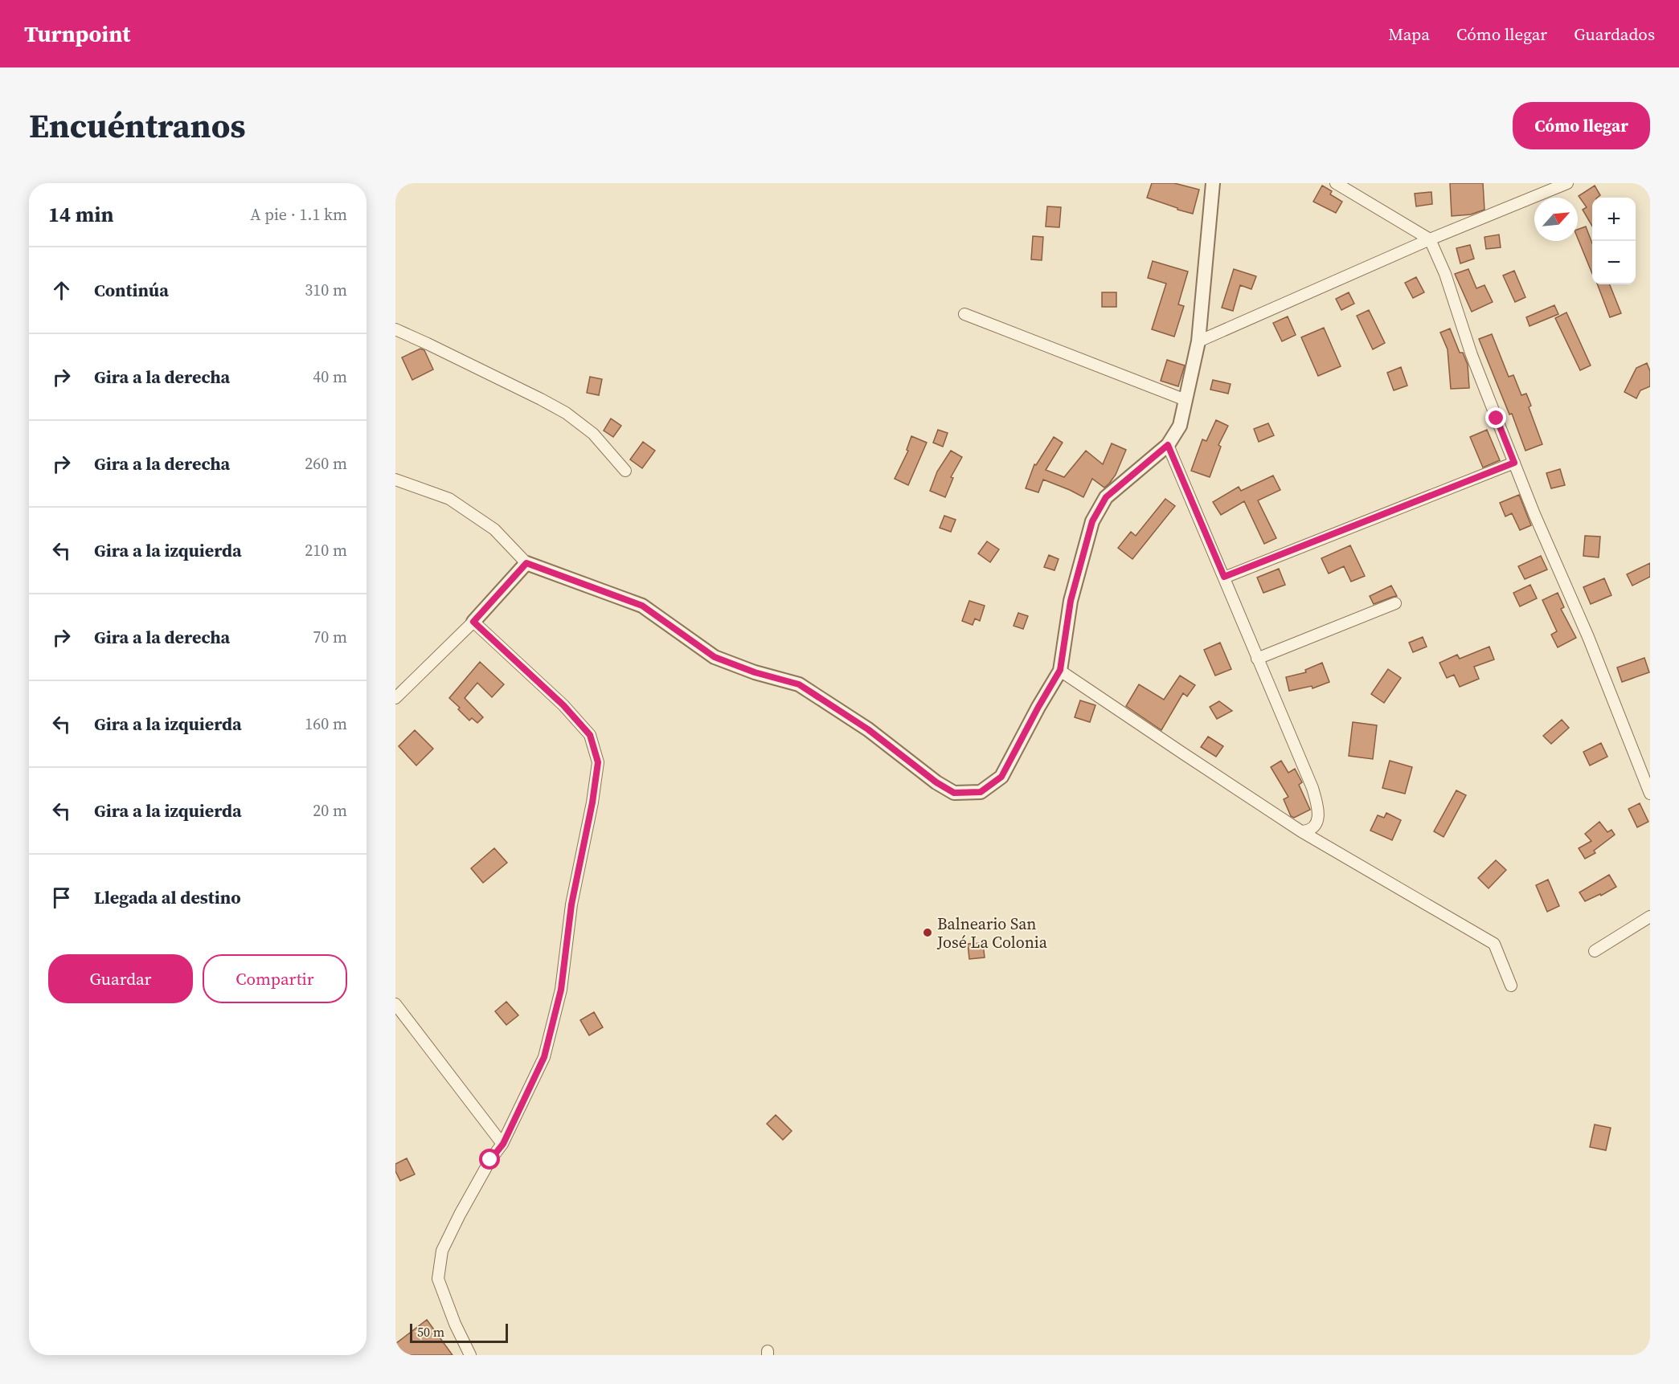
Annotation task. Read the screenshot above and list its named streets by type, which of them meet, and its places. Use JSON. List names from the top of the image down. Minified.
{"places":["Balneario San José La Colonia"],"scale_bar":"50 m","north":"top right","page":{"header":"Turnpoint","nav":["Mapa","Cómo llegar","Guardados"],"title":"Encuéntranos","buttons":["Cómo llegar",["Guardar","Compartir"]],"heading":["14 min","A pie · 1.1 km"],"map_buttons":["+","−"],"list":[["Continúa","310 m"],["Gira a la derecha","40 m"],["Gira a la derecha","260 m"],["Gira a la izquierda","210 m"],["Gira a la derecha","70 m"],["Gira a la izquierda","160 m"],["Gira a la izquierda","20 m"],"Llegada al destino"],"scale":"50 m"}}
